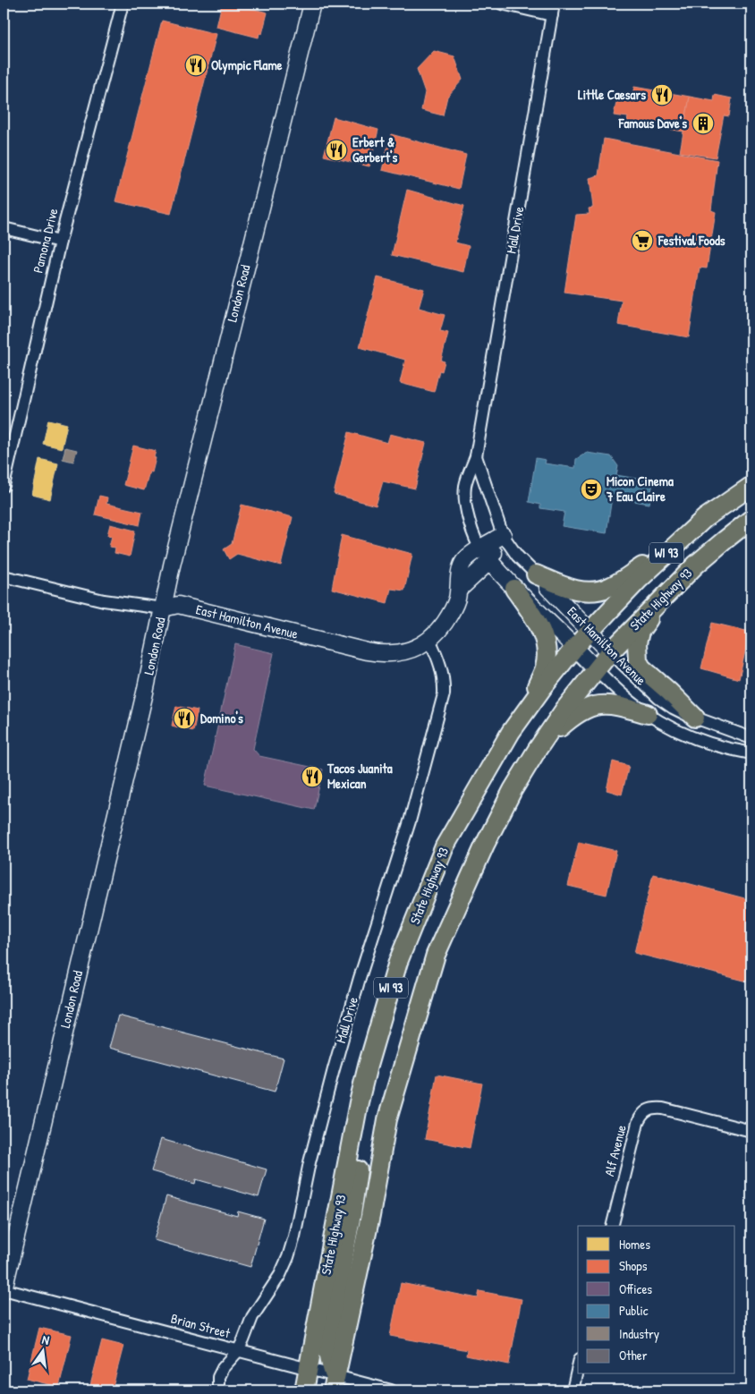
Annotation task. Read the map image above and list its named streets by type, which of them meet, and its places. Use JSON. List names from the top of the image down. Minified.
{"streets":{"main road":["WI 93","State Highway 93"],"street":["Mall Drive","Pamona Drive","London Road","East Hamilton Avenue","Alf Avenue","Brian Street"]},"crossings":[["Mall Drive","East Hamilton Avenue"],["Mall Drive","Brian Street"],["London Road","East Hamilton Avenue"],["London Road","Brian Street"],["State Highway 93","East Hamilton Avenue"],["State Highway 93","Brian Street"]],"places":{"restaurant":["Olympic Flame","Little Caesars","Erbert & Gerbert's","Domino's","Tacos Juanita Mexican"],"building":["Famous Dave's"],"supermarket":["Festival Foods"],"theatre":["Micon Cinema 7 Eau Claire"]},"legend":["Homes","Shops","Offices","Public","Industry","Other"],"north":"top"}
